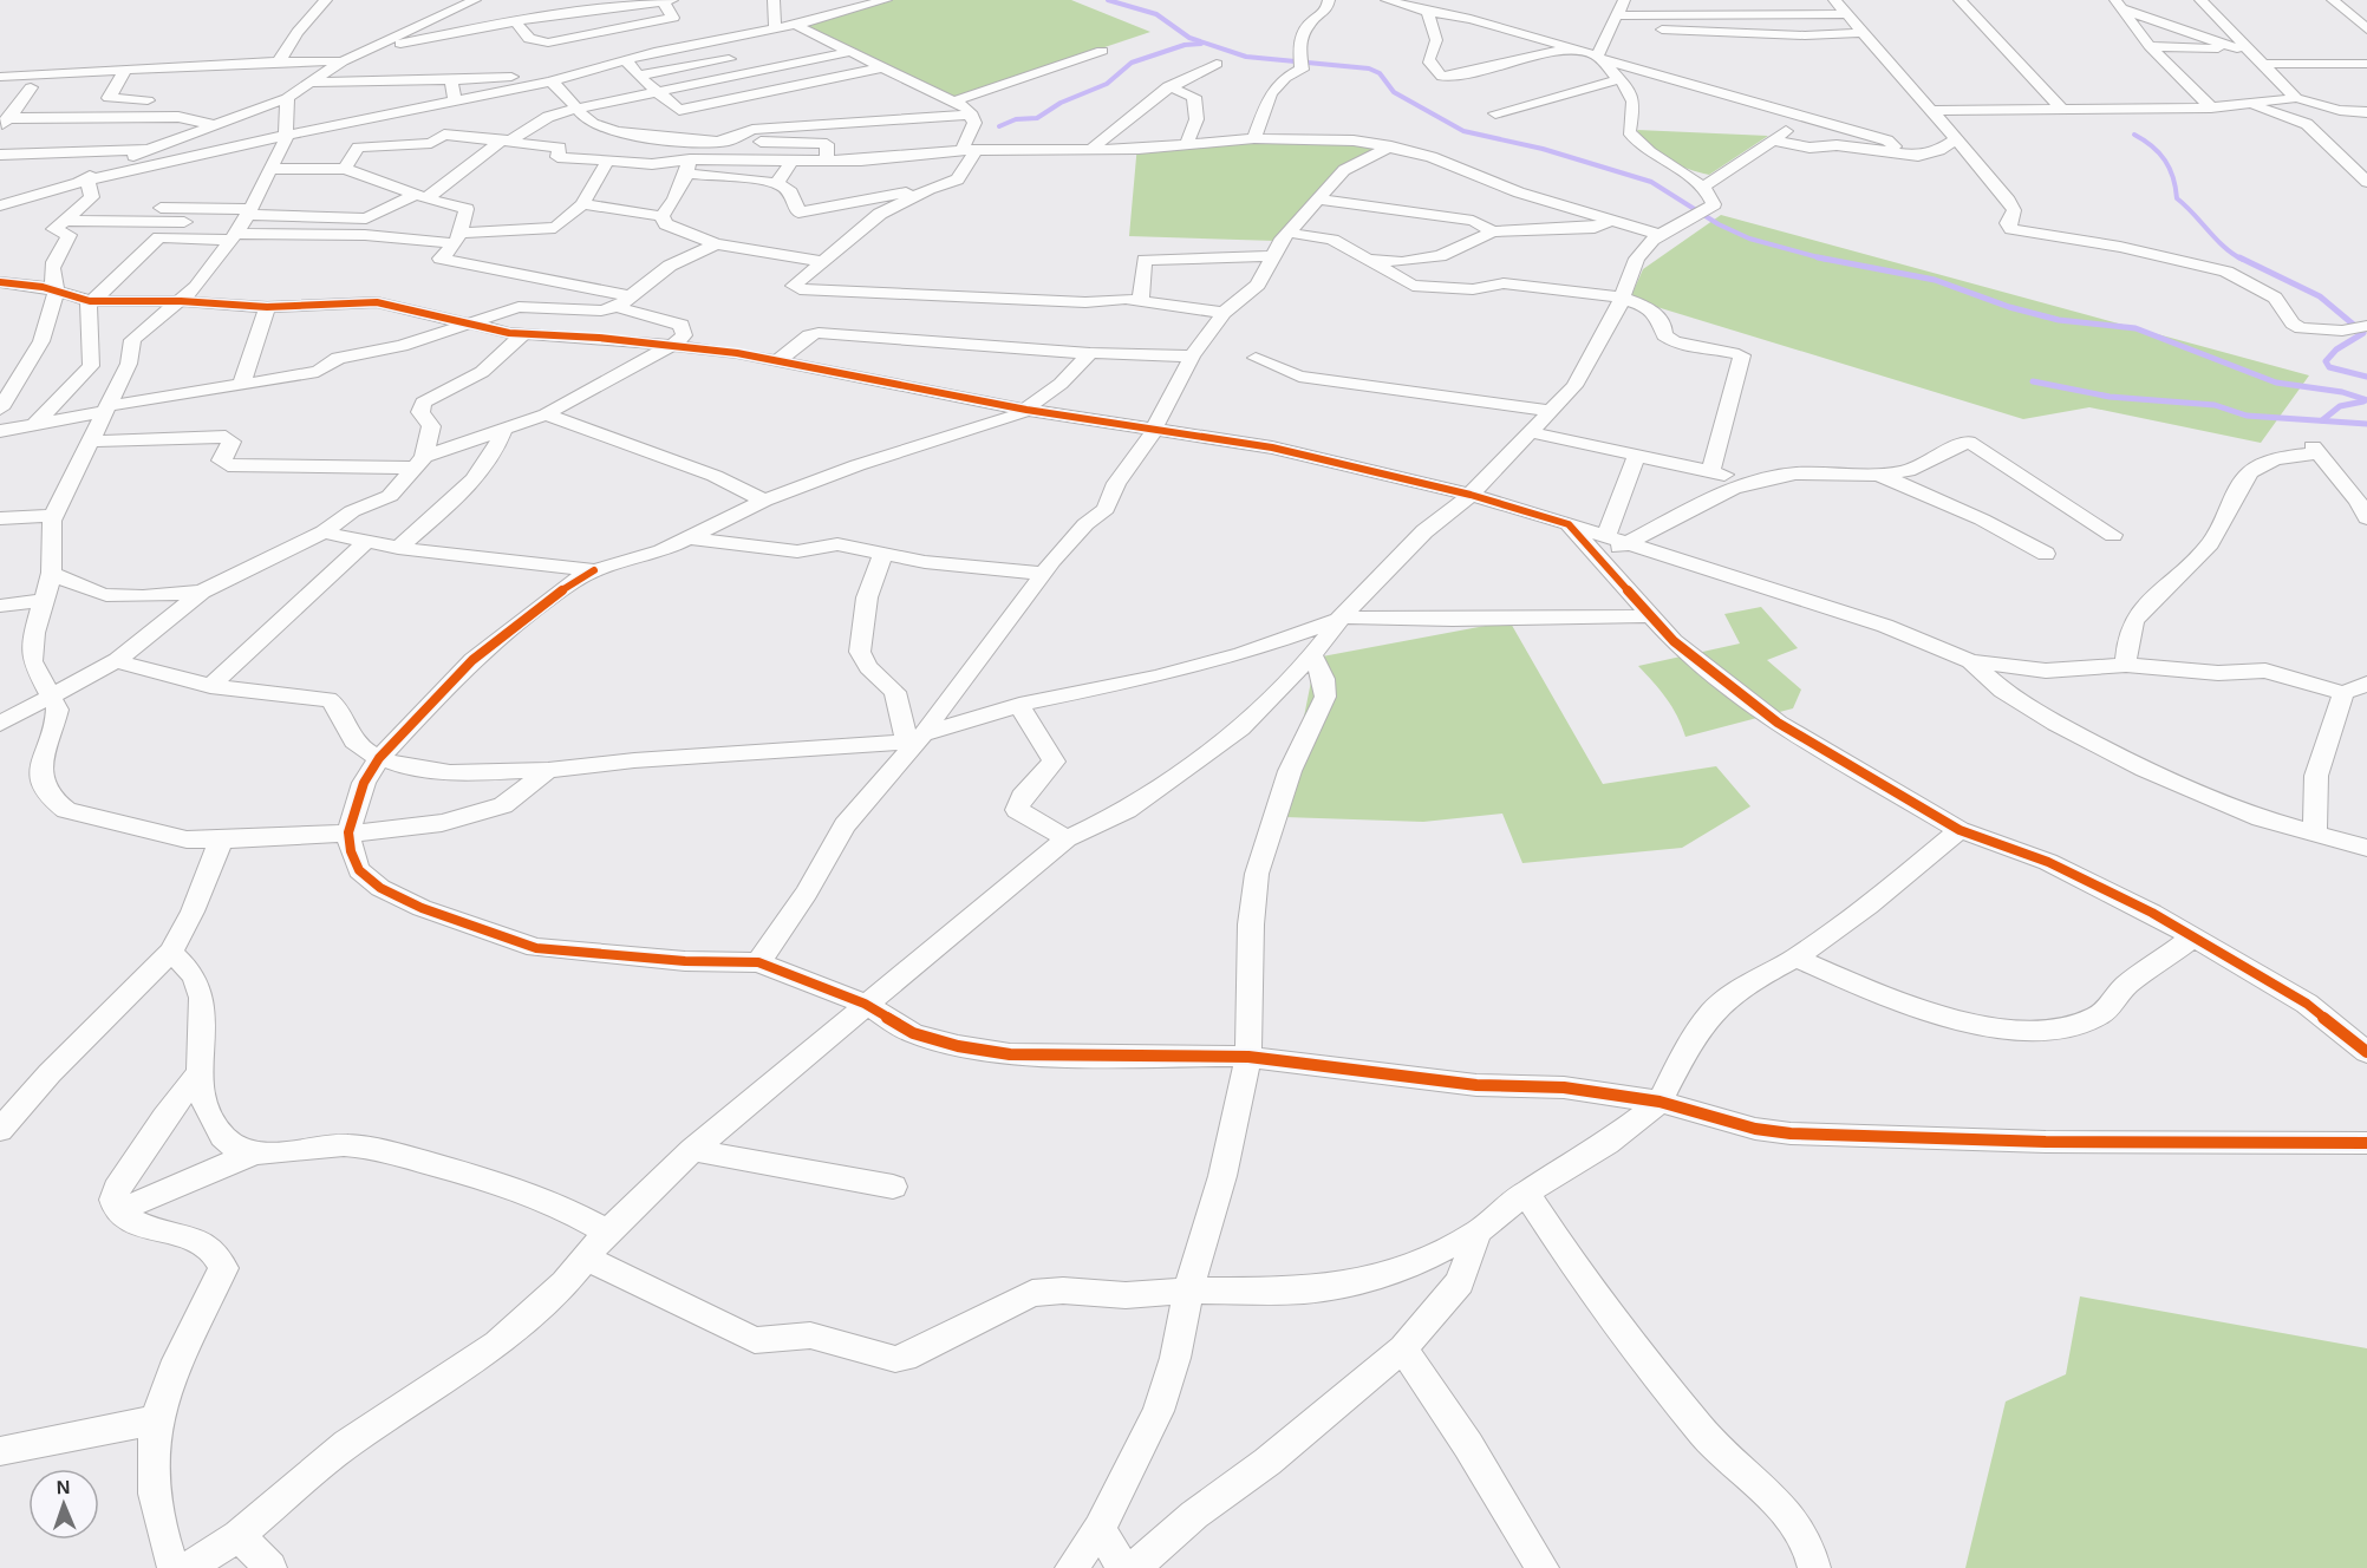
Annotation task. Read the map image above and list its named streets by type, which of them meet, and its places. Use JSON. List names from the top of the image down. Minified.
{"north":"top"}
